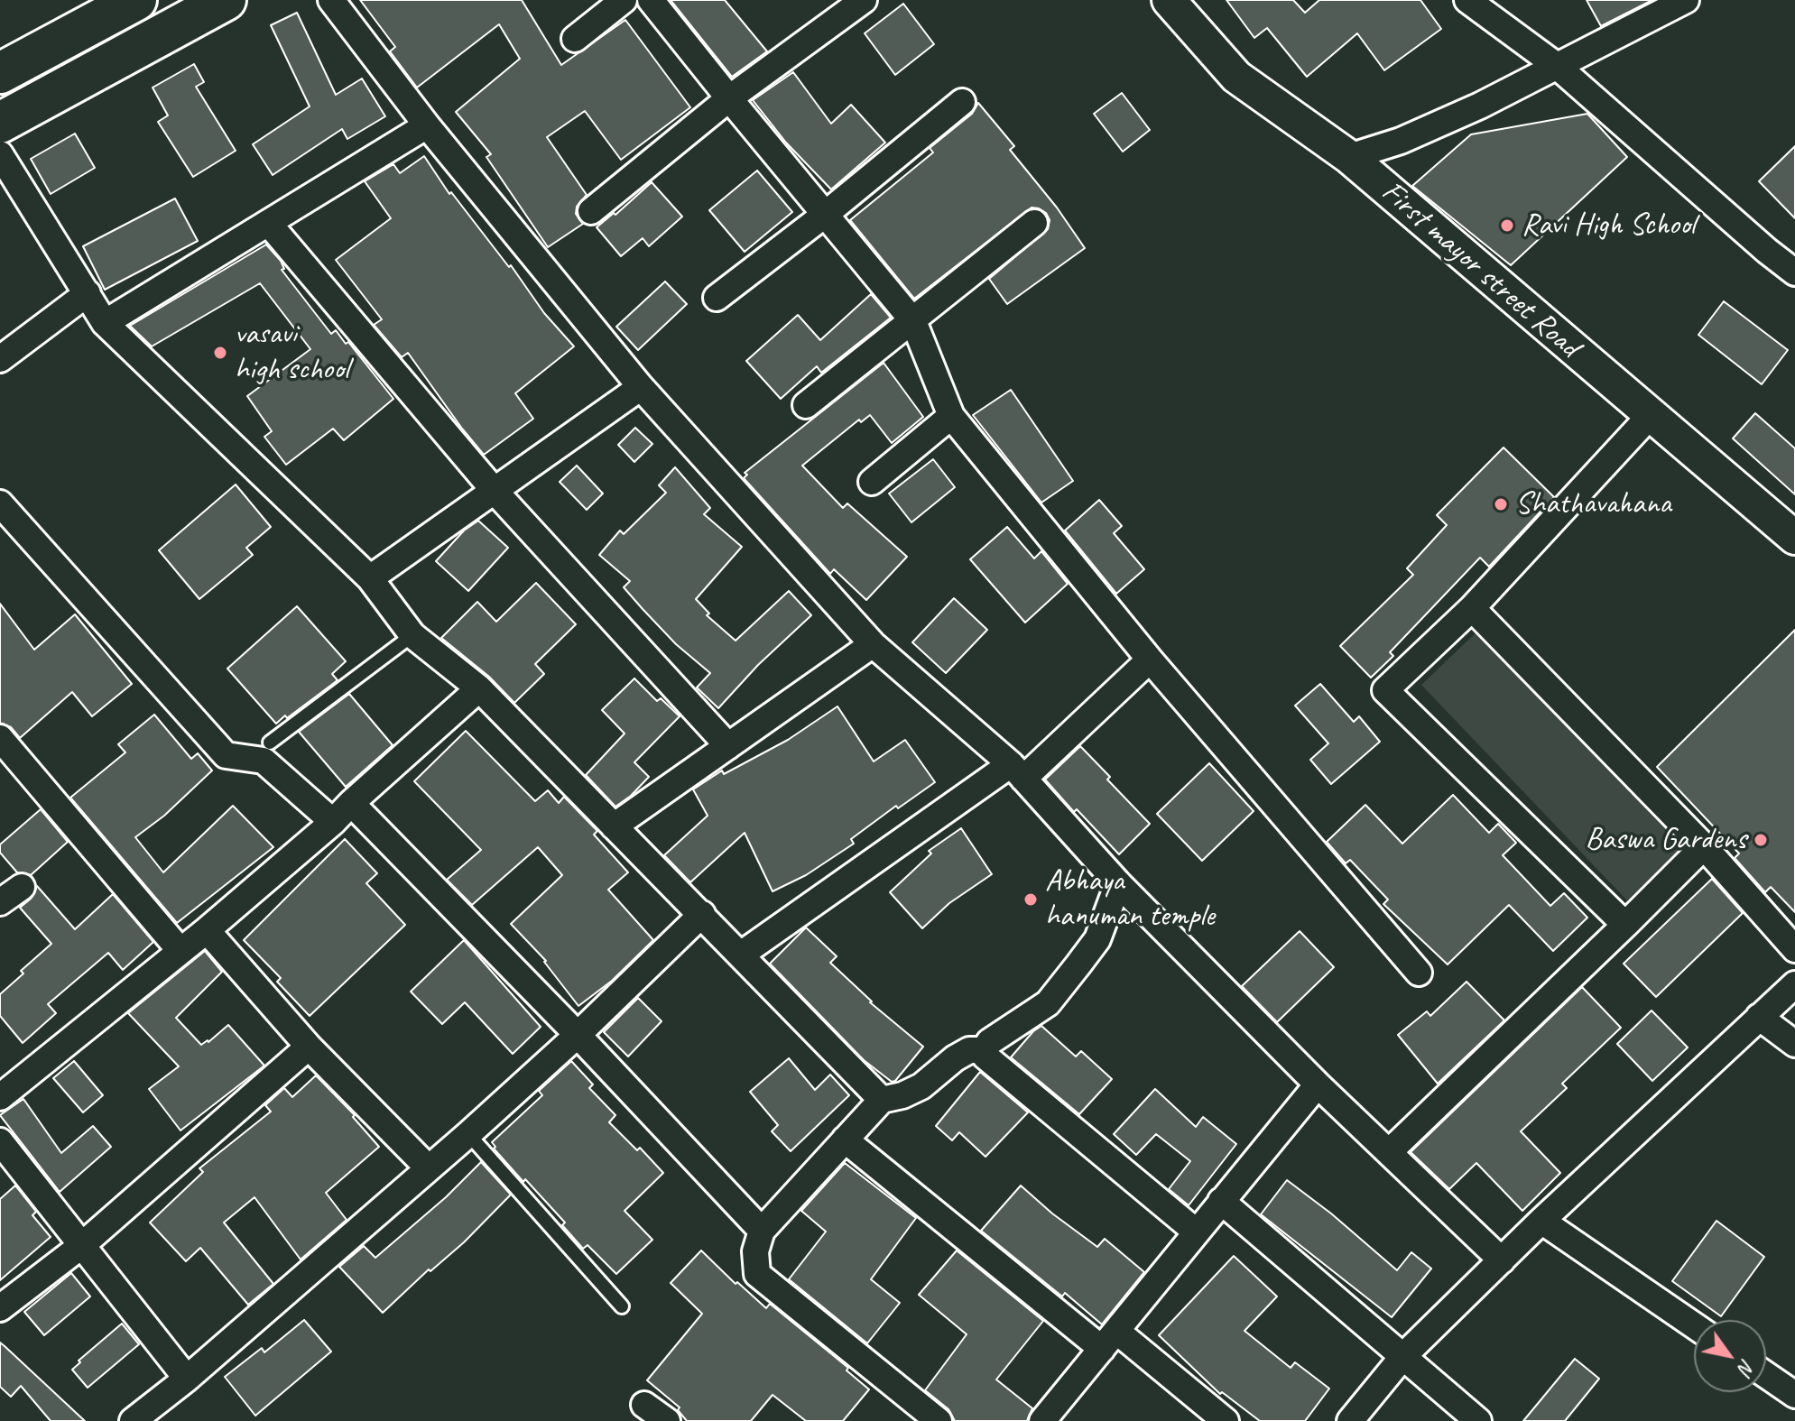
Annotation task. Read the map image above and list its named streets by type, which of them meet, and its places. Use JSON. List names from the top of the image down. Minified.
{"streets":{"street":["First mayor street Road"]},"places":["Ravi High School","vasavi high school","Shathavahana","Baswa Gardens","Abhaya hanuman temple"],"north":"bottom right"}
